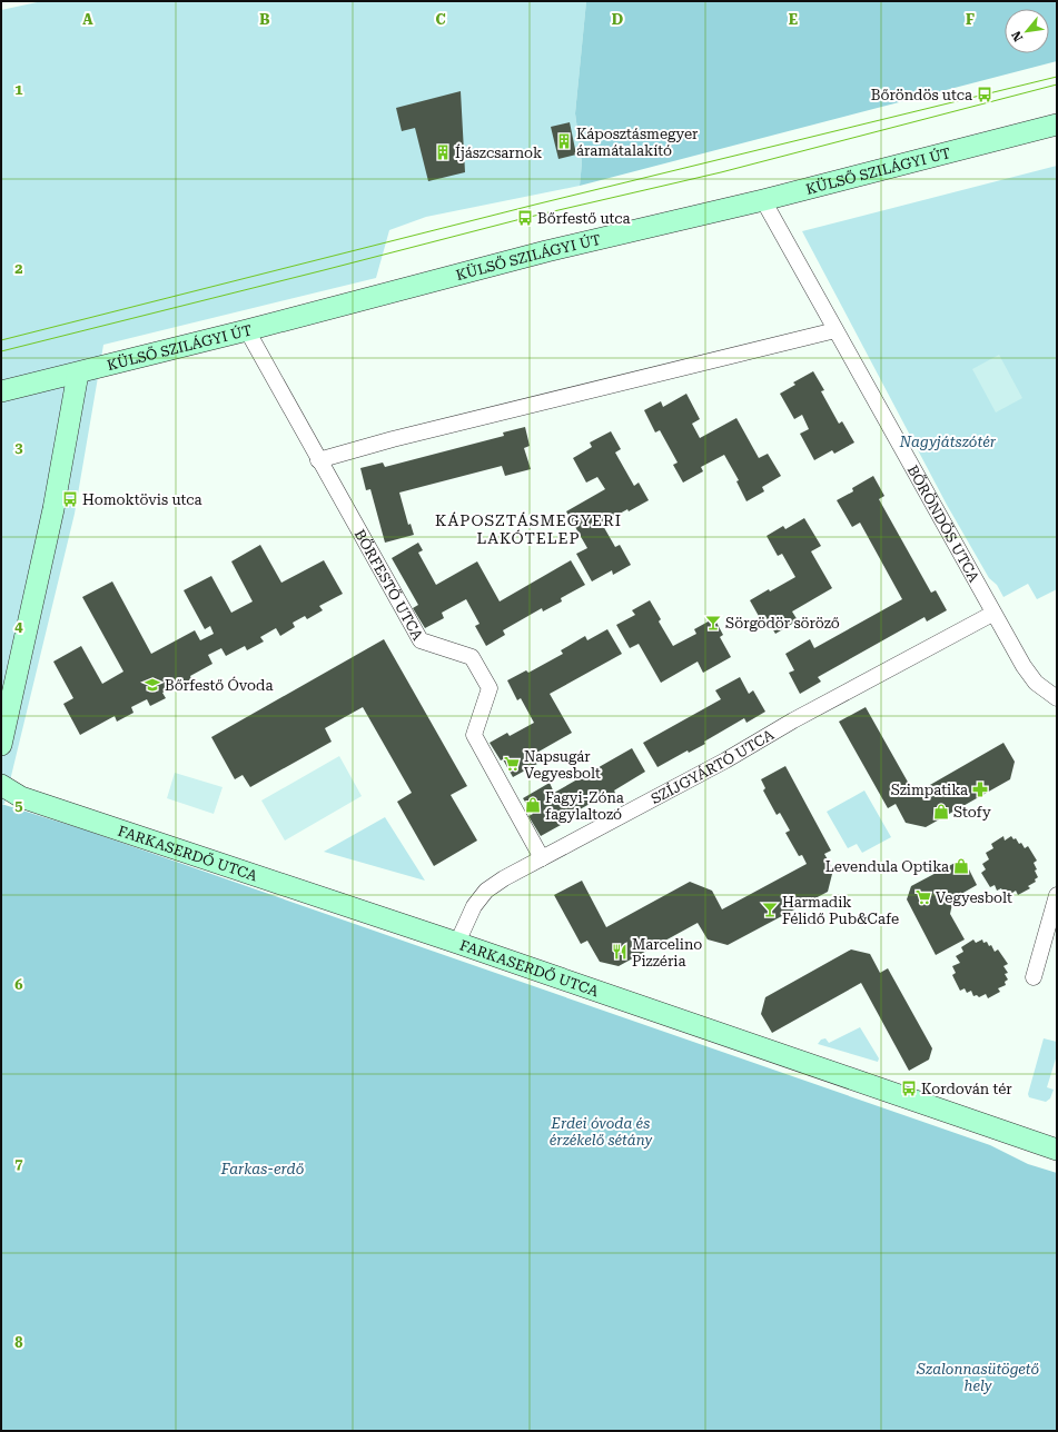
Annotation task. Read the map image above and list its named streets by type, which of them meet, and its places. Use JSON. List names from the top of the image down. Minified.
{"streets":{"street":["KÜLSŐ SZILÁGYI ÚT","BŐRÖNDÖS UTCA","BŐRFESTŐ UTCA","SZÍJGYÁRTÓ UTCA","FARKASERDŐ UTCA"]},"crossings":[["KÜLSŐ SZILÁGYI ÚT","BŐRÖNDÖS UTCA"],["KÜLSŐ SZILÁGYI ÚT","BŐRFESTŐ UTCA"],["BŐRÖNDÖS UTCA","SZÍJGYÁRTÓ UTCA"],["BŐRFESTŐ UTCA","SZÍJGYÁRTÓ UTCA"],["SZÍJGYÁRTÓ UTCA","FARKASERDŐ UTCA"]],"districts":["KÁPOSZTÁSMEGYERI LAKÓTELEP"],"parks":["Nagyjátszótér","Erdei óvoda és érzékelő sétány","Farkas-erdő","Szalonnasütögető hely"],"places":{"bus stop":["Bőröndös utca","Bőrfestő utca","Homoktövis utca","Kordován tér"],"building":["Káposztásmegyer áramátalakító","Íjászcsarnok"],"bar":["Sörgödör söröző","Harmadik Félidő Pub&Cafe"],"school or university":["Bőrfestő Óvoda"],"supermarket":["Napsugár Vegyesbolt","Vegyesbolt"],"pharmacy":["Szimpatika"],"shop":["Fagyi-Zóna fagylaltozó","Stofy","Levendula Optika"],"restaurant":["Marcelino Pizzéria"]},"north":"bottom left","grid":{"columns":["A","B","C","D","E","F"],"rows":["1","2","3","4","5","6","7","8"]}}
